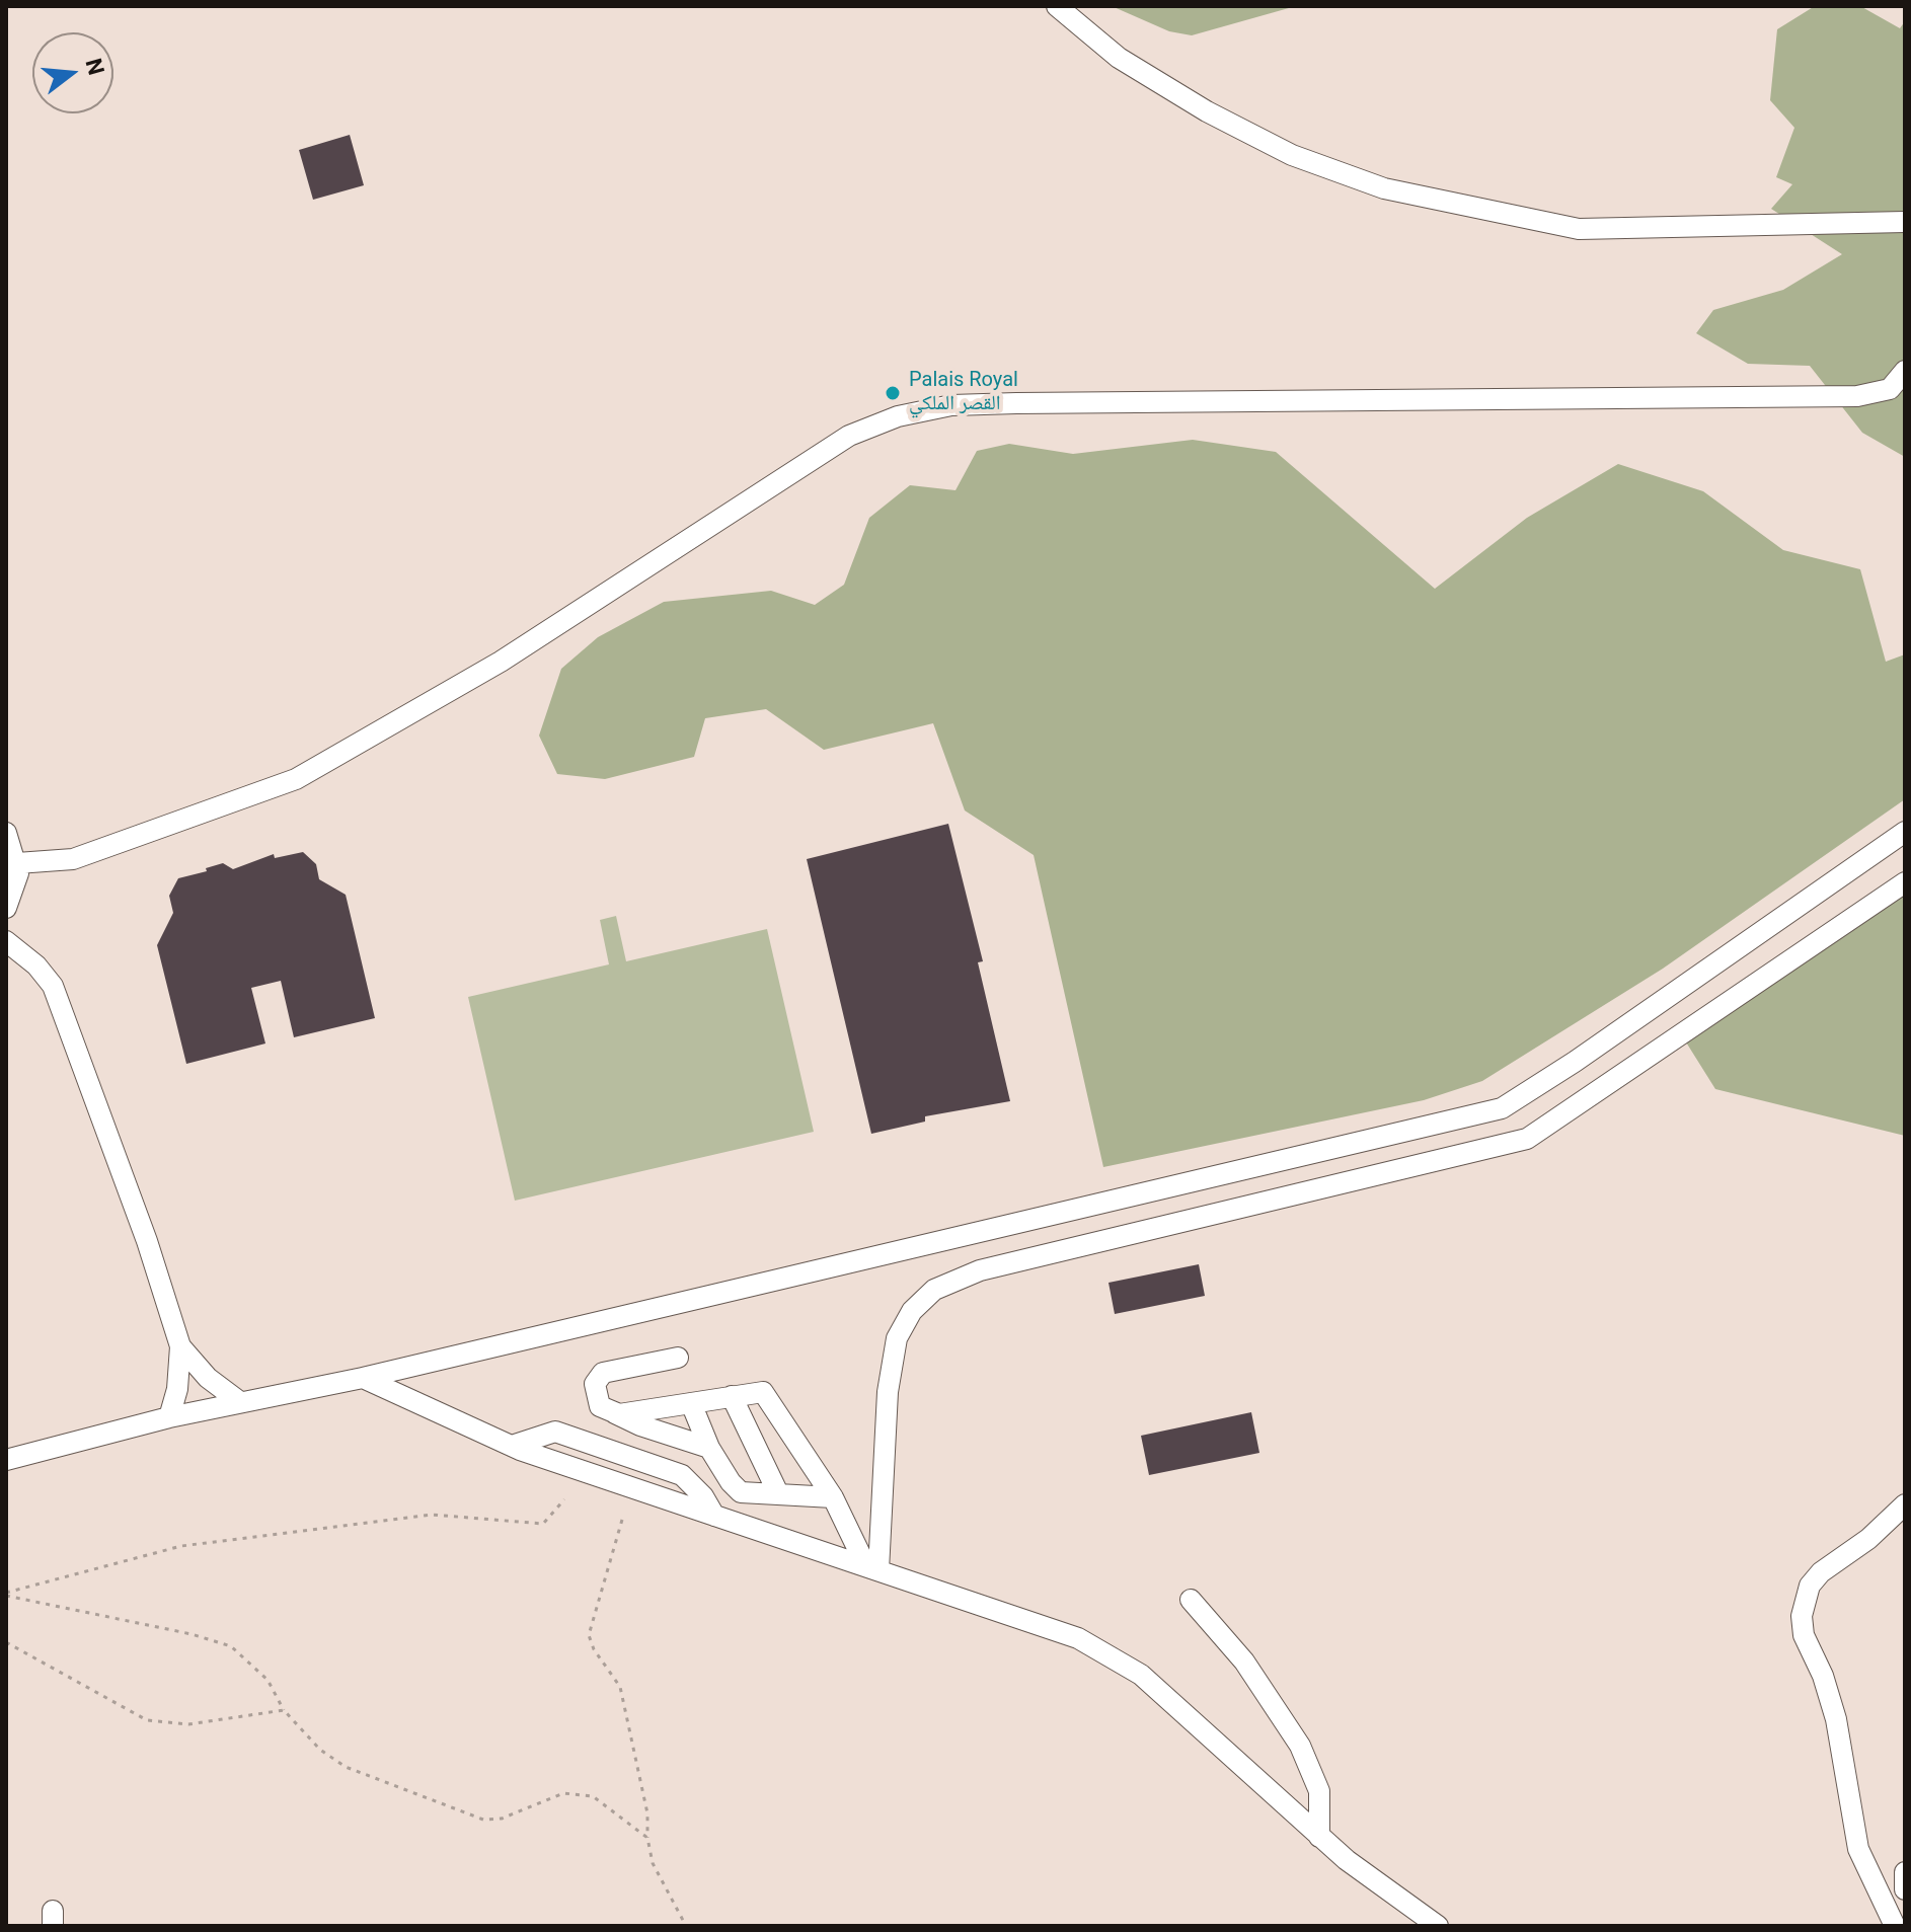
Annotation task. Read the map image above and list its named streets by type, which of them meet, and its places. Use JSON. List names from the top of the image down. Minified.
{"places":["Palais Royal القصر الملكي"],"north":"right"}
